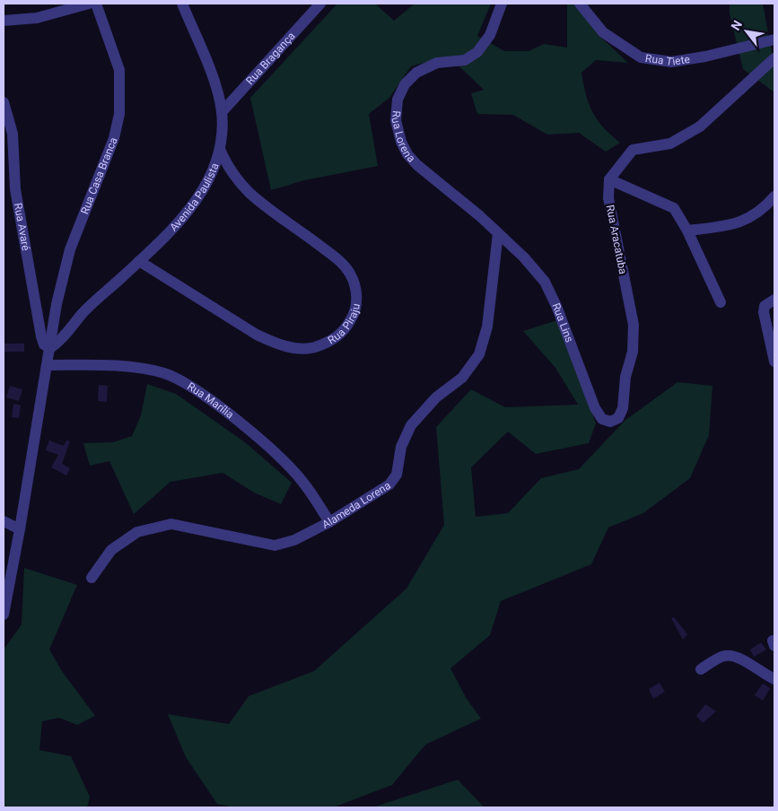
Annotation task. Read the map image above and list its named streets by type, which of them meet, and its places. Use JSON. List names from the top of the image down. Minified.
{"streets":{"street":["Rua Tiete","Rua Bragança","Rua Lorena","Rua Casa Branca","Avenida Paulista","Rua Avaré","Rua Aracatuba","Rua Piraju","Rua Lins","Rua Marília","Alameda Lorena"]},"crossings":[["Rua Bragança","Avenida Paulista"],["Rua Lorena","Rua Lins"],["Rua Lorena","Alameda Lorena"],["Rua Casa Branca","Avenida Paulista"],["Rua Casa Branca","Rua Avaré"],["Rua Casa Branca","Rua Marília"],["Avenida Paulista","Rua Avaré"],["Avenida Paulista","Rua Piraju"],["Rua Aracatuba","Rua Lins"],["Rua Lins","Alameda Lorena"],["Rua Marília","Alameda Lorena"]],"north":"top left"}
